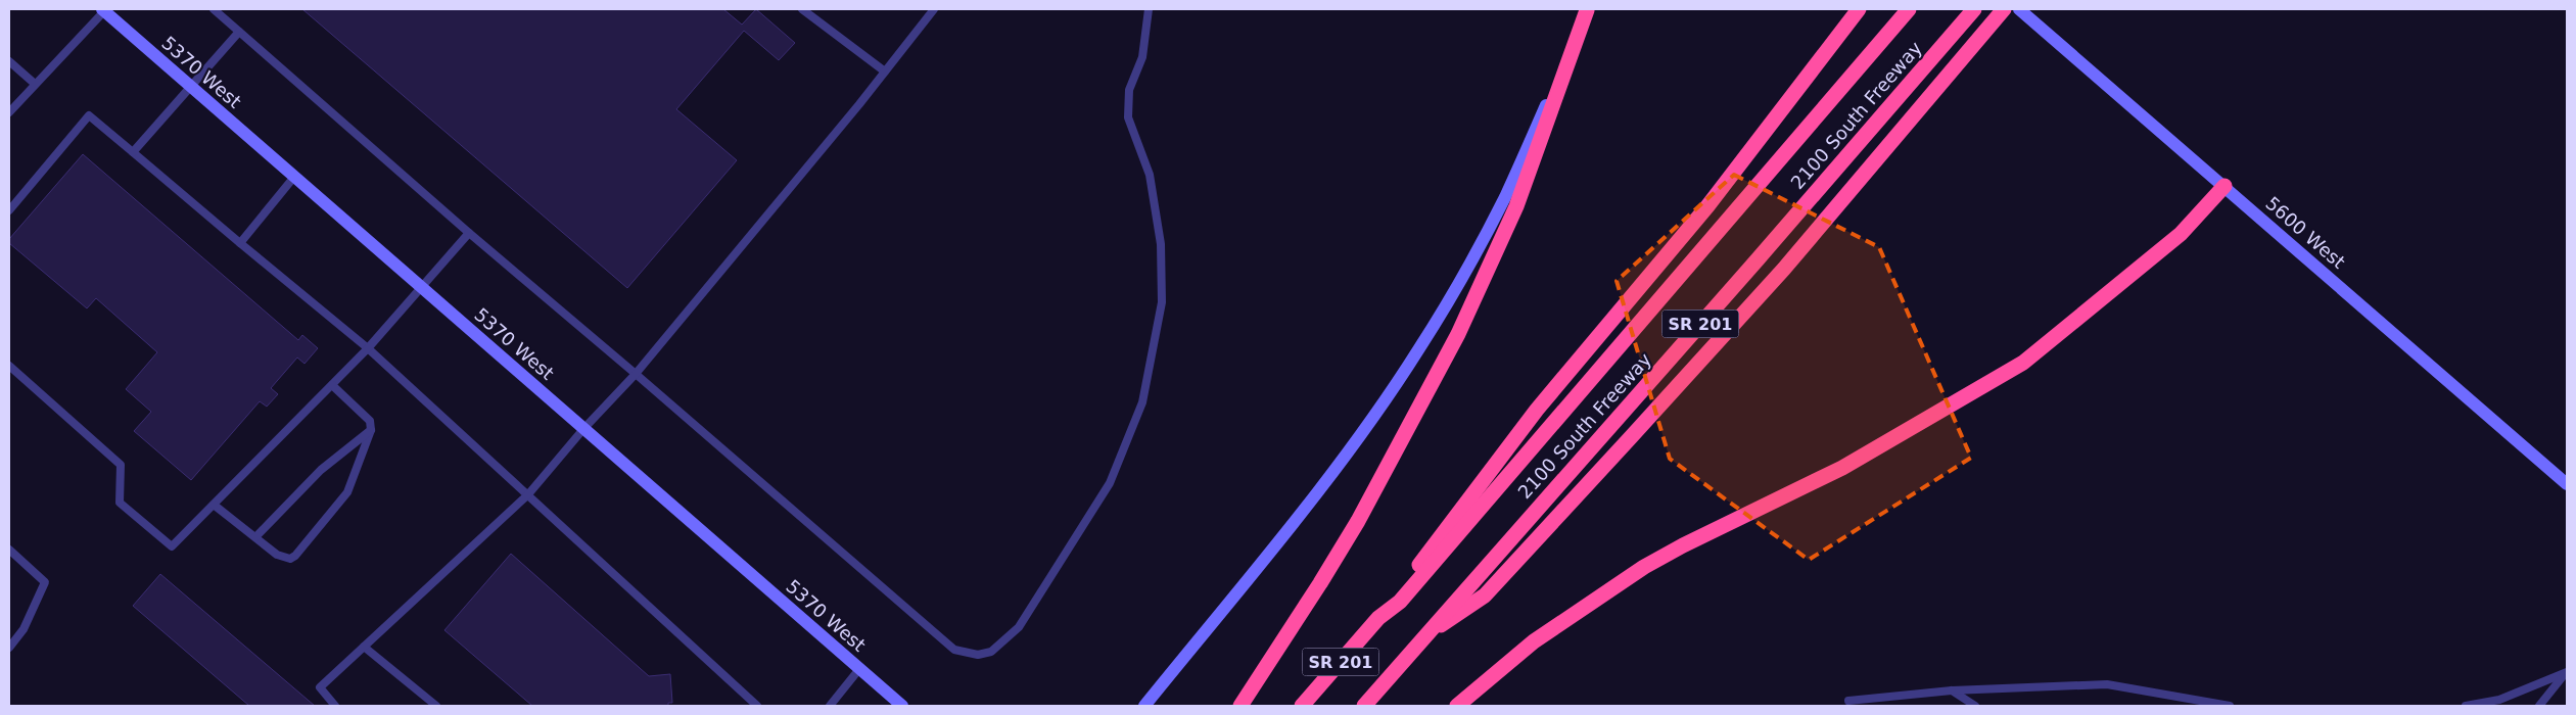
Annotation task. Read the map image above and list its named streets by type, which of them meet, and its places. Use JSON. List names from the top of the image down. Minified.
{"streets":{"highway":["2100 South Freeway","SR 201"],"street":["5370 West","5600 West"]}}
